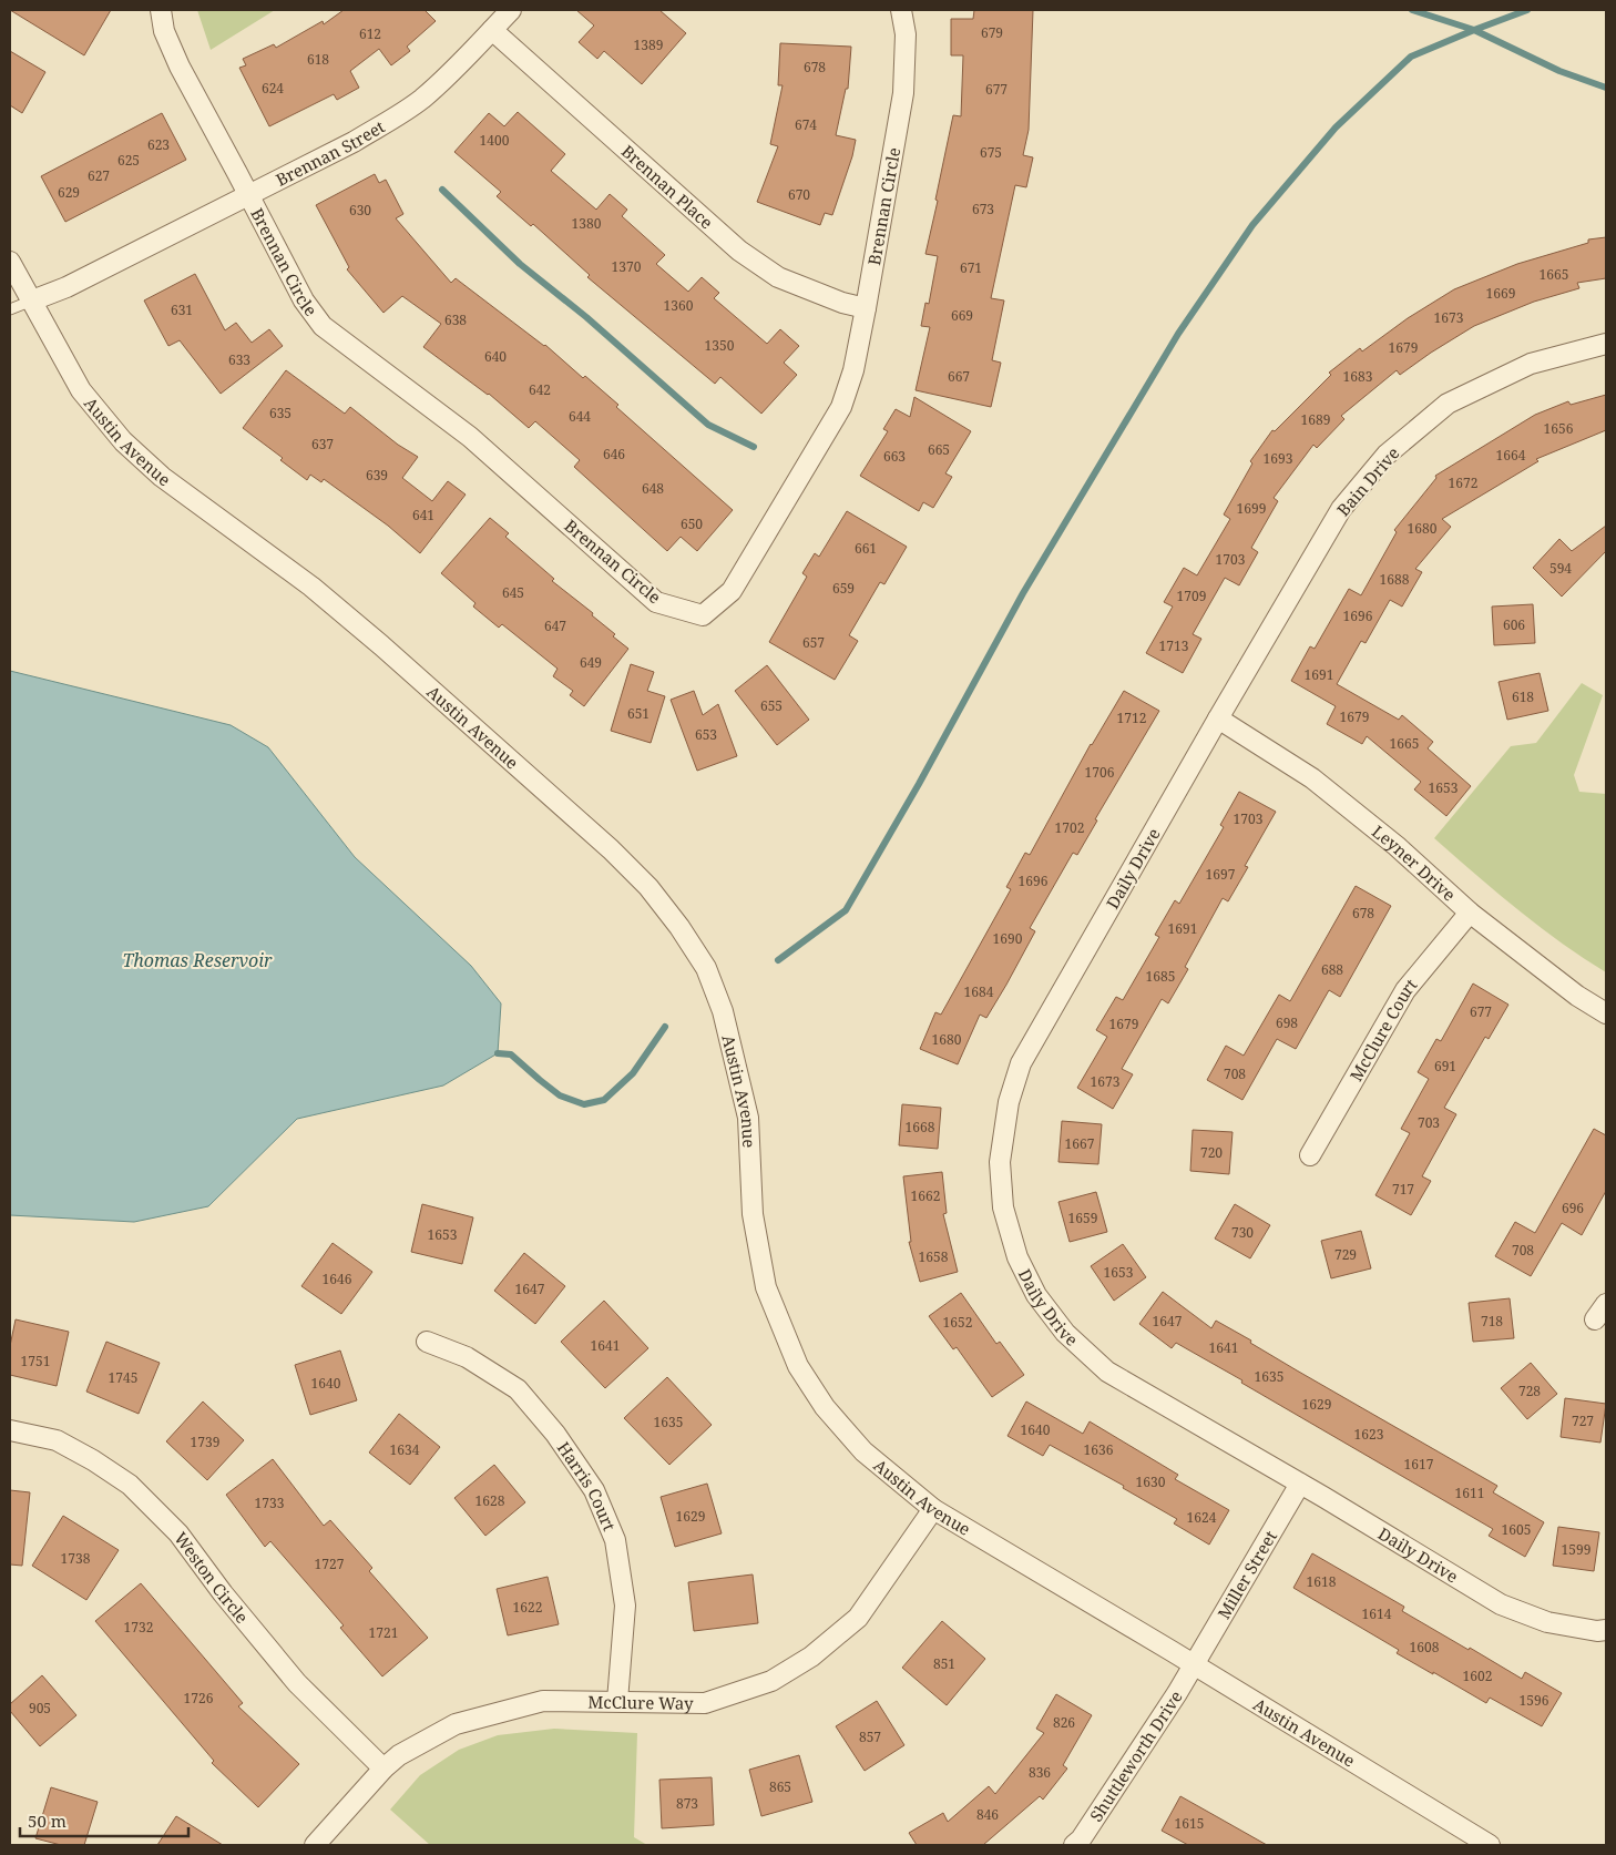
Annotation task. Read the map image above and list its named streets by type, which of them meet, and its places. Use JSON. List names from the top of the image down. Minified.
{"streets":{"street":["Brennan Street","Brennan Place","Brennan Circle","Austin Avenue","Bain Drive","Leyner Drive","Daily Drive","McClure Court","Harris Court","Miller Street","Weston Circle","McClure Way","Shuttleworth Drive"]},"crossings":[["Brennan Street","Brennan Place"],["Brennan Street","Brennan Circle"],["Brennan Street","Austin Avenue"],["Brennan Place","Brennan Circle"],["Austin Avenue","Miller Street"],["Austin Avenue","McClure Way"],["Austin Avenue","Shuttleworth Drive"],["Bain Drive","Leyner Drive"],["Bain Drive","Daily Drive"],["Leyner Drive","Daily Drive"],["Leyner Drive","McClure Court"],["Daily Drive","Miller Street"],["Harris Court","McClure Way"],["Miller Street","Shuttleworth Drive"],["Weston Circle","McClure Way"]],"water":["Thomas Reservoir"],"house_numbers":["679","612","1389","618","678","624","677","674","1400","623","675","625","627","629","670","673","630","1380","1370","671","1665","1669","1360","631","669","1673","638","1350","1679","640","633","667","1683","642","635","644","1689","1656","637","665","646","1664","663","1693","639","1672","648","1699","641","650","1680","661","1703","594","1688","659","645","1709","1696","606","647","657","1713","649","1691","618","655","651","1679","1712","653","1665","1706","1653","1703","1702","1697","1696","678","1691","1690","688","1685","1684","677","698","1679","1680","691","708","1673","703","1668","1667","720","717","1662","696","1659","730","1653","708","729","1658","1653","1646","1647","1647","718","1652","1641","1641","1751","1635","1745","1640","728","1629","727","1635","1640","1623","1739","1634","1636","1617","1630","1611","1628","1733","1629","1624","1605","1599","1738","1727","1618","1622","1614","1732","1721","1608","851","1602","1726","1596","905","826","857","836","865","873","846","1615"],"scale_bar":"50 m"}
